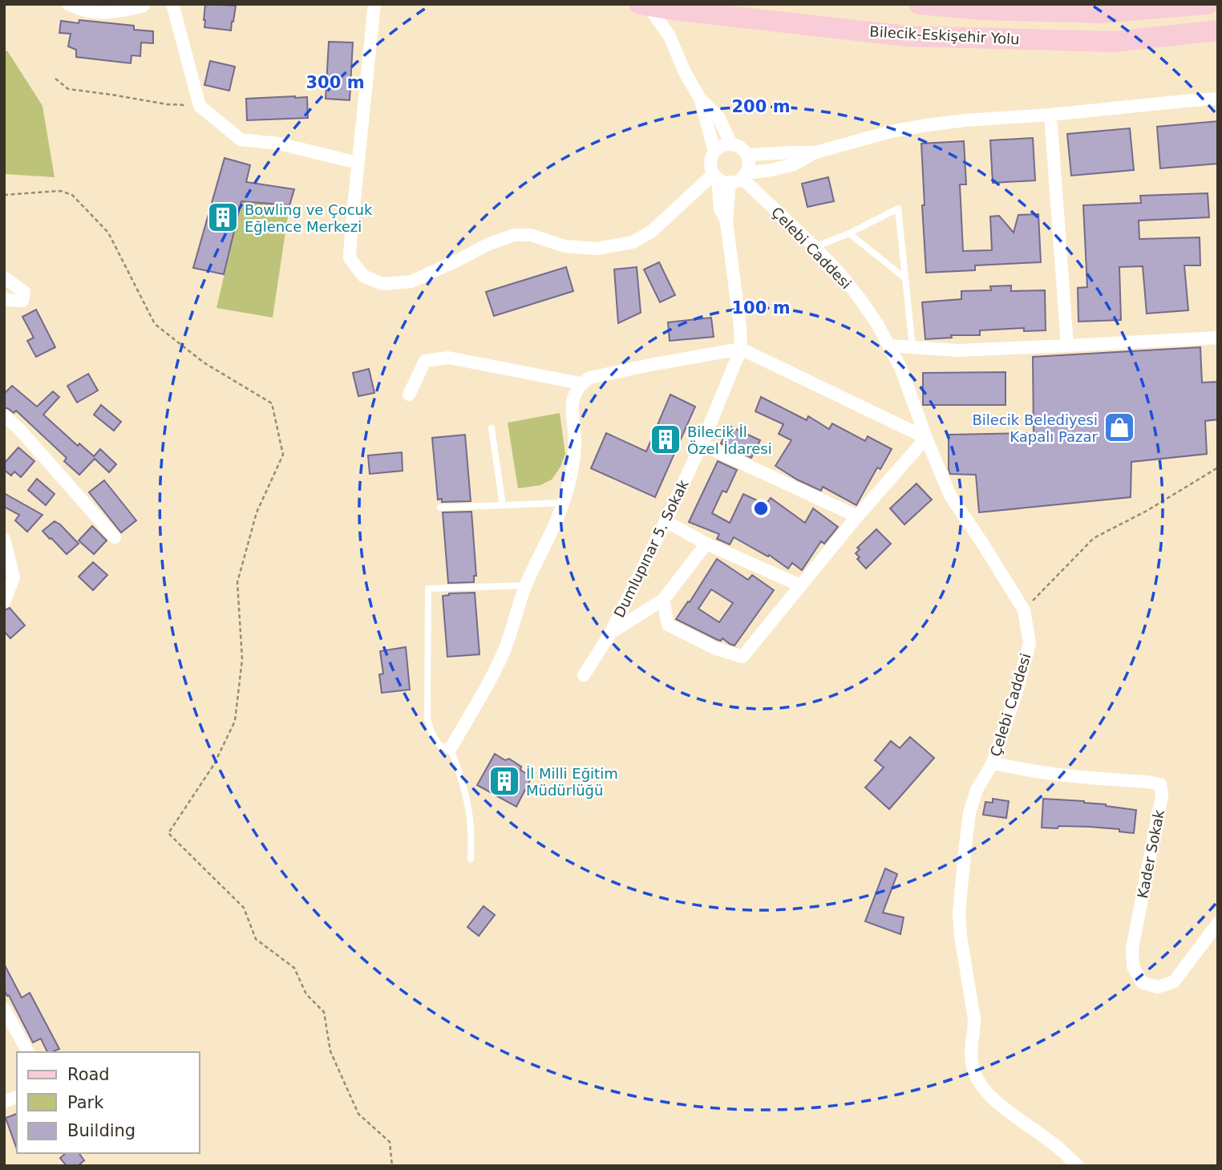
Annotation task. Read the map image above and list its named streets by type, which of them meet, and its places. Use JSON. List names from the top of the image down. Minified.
{"streets":{"main road":["Bilecik-Eskişehir Yolu"],"street":["Çelebi Caddesi","Dumlupınar 5. Sokak","Kader Sokak"]},"crossings":[["Çelebi Caddesi","Dumlupınar 5. Sokak"],["Çelebi Caddesi","Kader Sokak"]],"places":{"building":["Bowling ve Çocuk Eğlence Merkezi","Bilecik İl Özel İdaresi","İl Milli Eğitim Müdürlüğü"],"shop":["Bilecik Belediyesi Kapalı Pazar"]},"legend":["Road","Park","Building"],"rings":["300 m","200 m","100 m"]}
